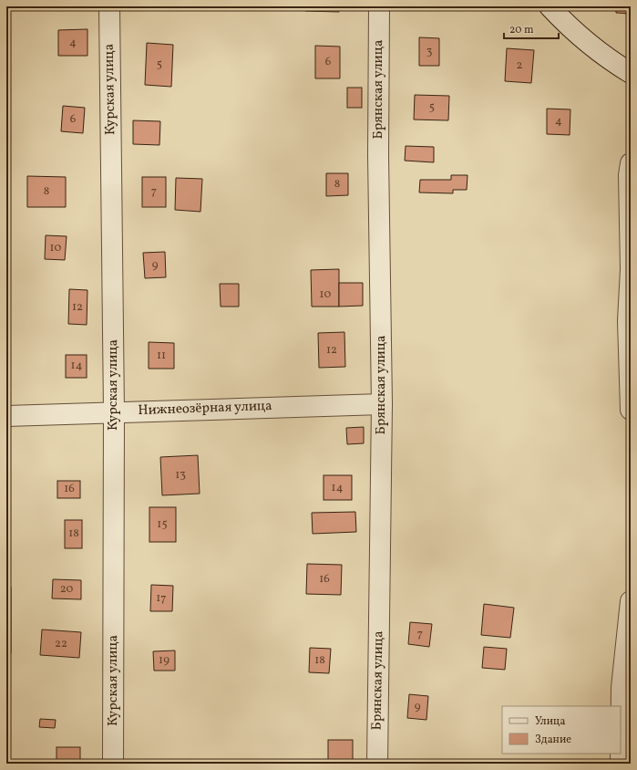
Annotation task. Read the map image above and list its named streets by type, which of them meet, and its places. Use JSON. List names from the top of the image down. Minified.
{"streets":{"street":["Курская улица","Брянская улица","Нижнеозёрная улица"]},"crossings":[["Курская улица","Нижнеозёрная улица"],["Брянская улица","Нижнеозёрная улица"]],"house_numbers":["4","3","6","5","2","5","6","4","8","8","7","10","9","10","12","12","11","14","13","14","16","15","18","16","20","17","7","22","19","18","9"],"legend":["Улица","Здание"],"scale_bar":"20 m"}
